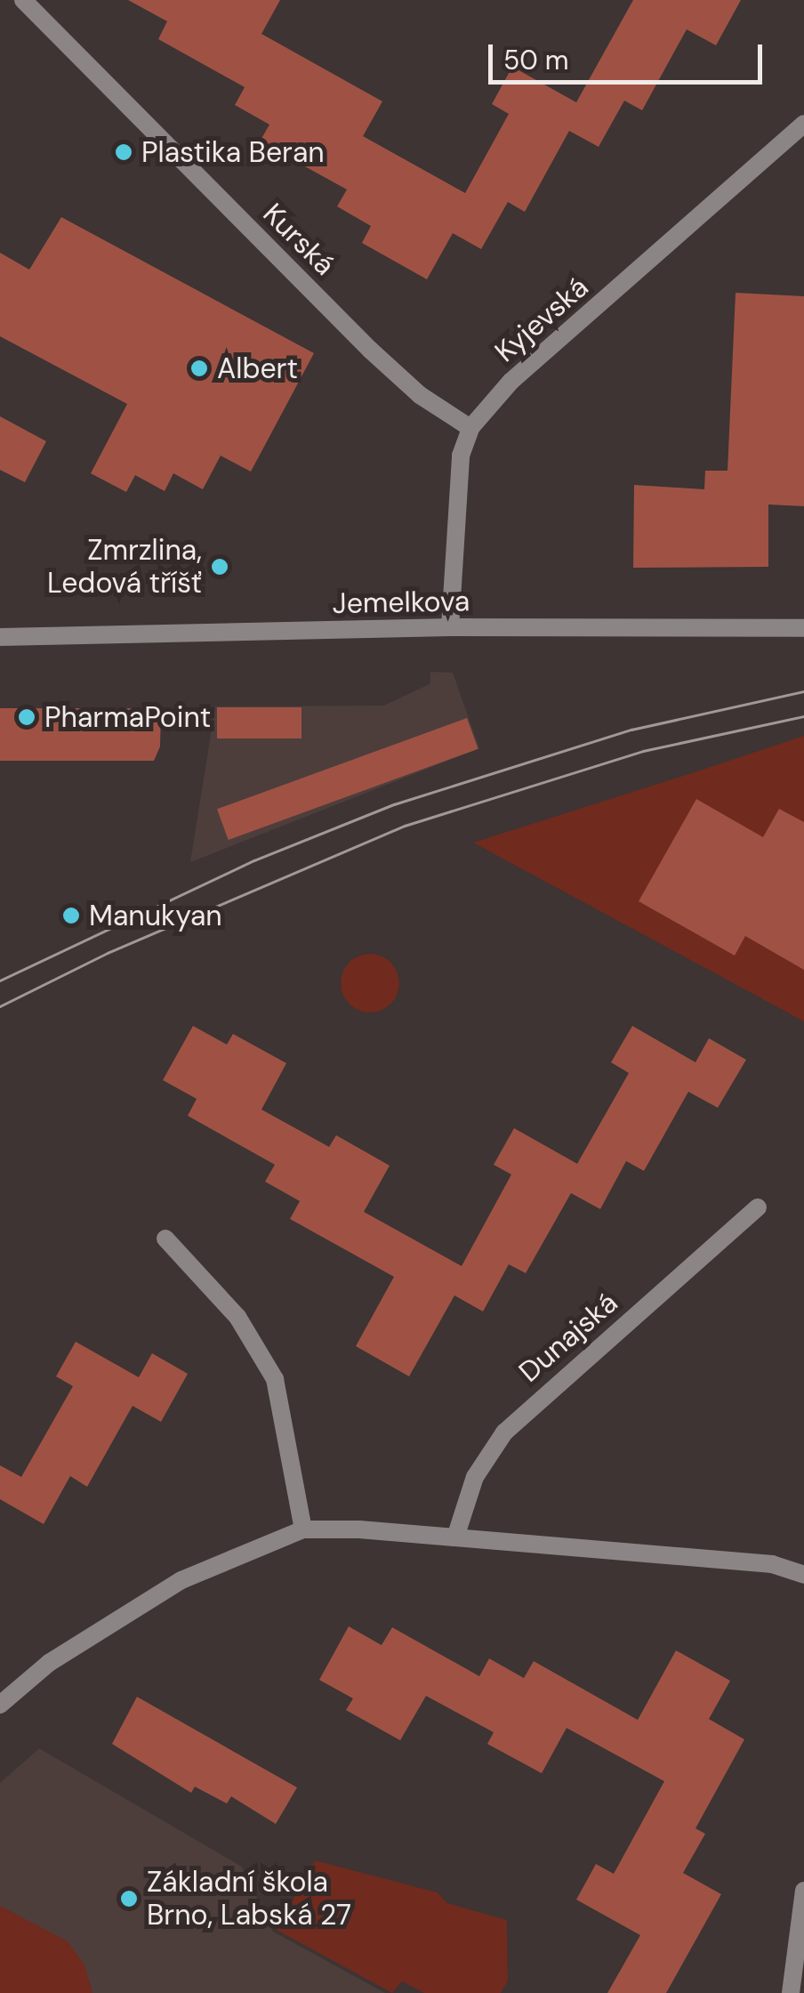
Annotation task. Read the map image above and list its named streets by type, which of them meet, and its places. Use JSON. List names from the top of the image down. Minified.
{"streets":{"street":["Kurská","Kyjevská","Jemelkova","Dunajská"]},"crossings":[["Kurská","Kyjevská"],["Kyjevská","Jemelkova"]],"places":["Plastika Beran","Albert","Zmrzlina, Ledová tříšť","PharmaPoint","Manukyan","Základní škola Brno, Labská 27"],"scale_bar":"50 m"}
